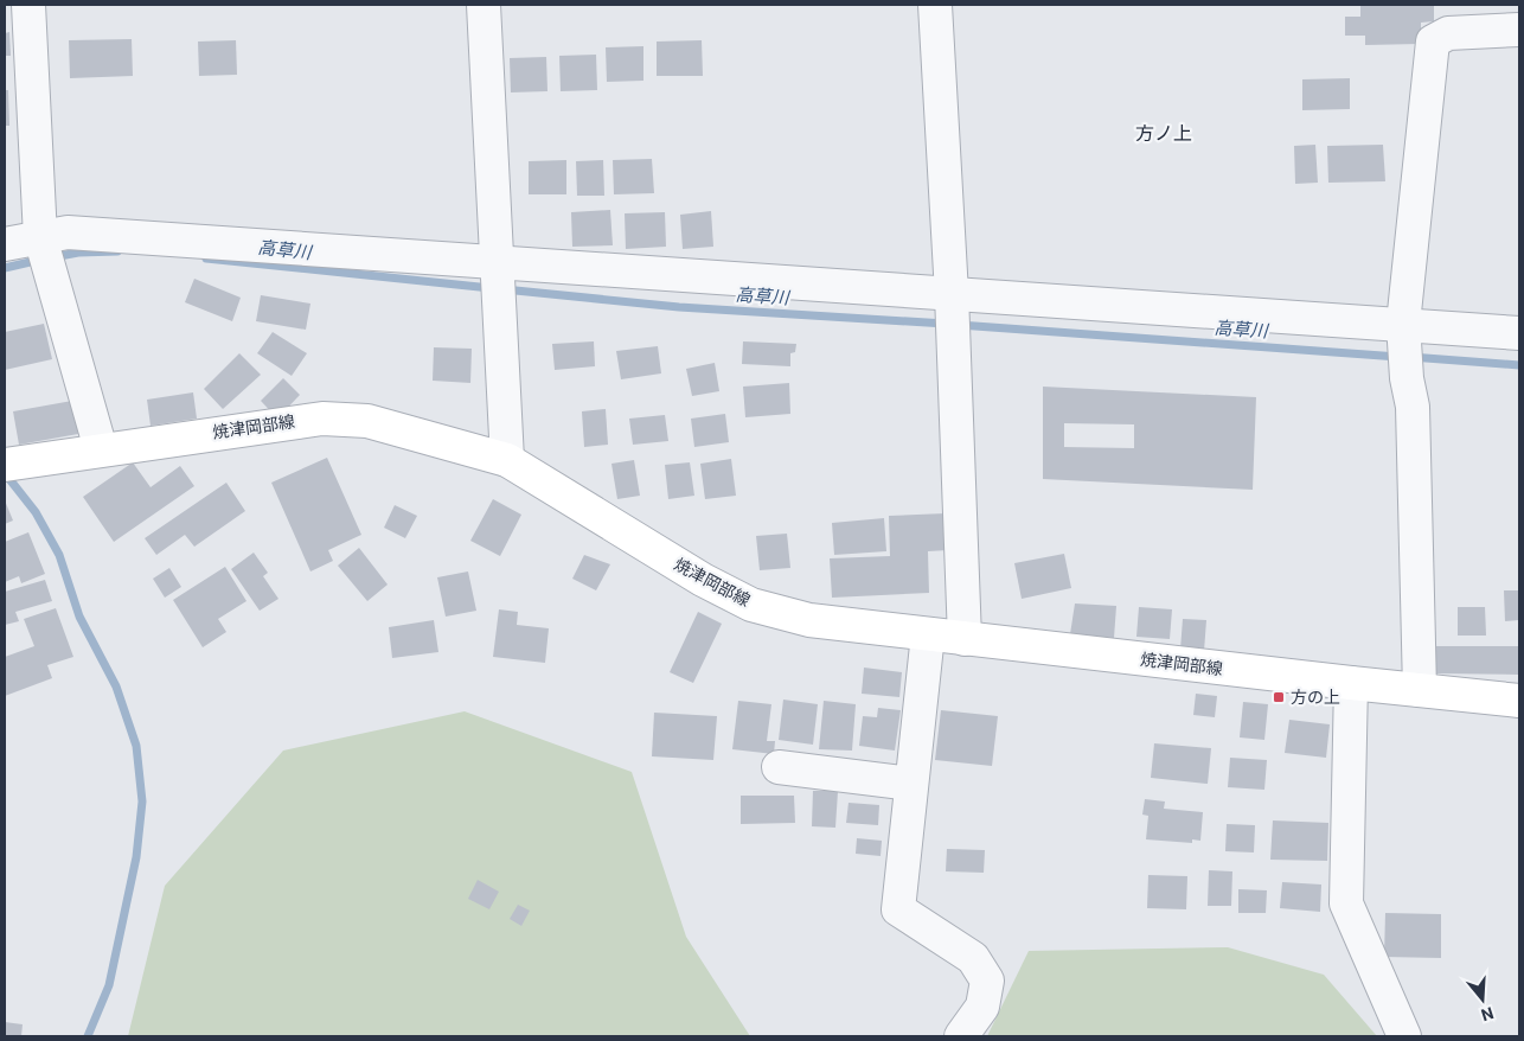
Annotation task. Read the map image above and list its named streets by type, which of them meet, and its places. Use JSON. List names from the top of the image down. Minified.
{"streets":{"main road":["焼津岡部線"]},"districts":["方ノ上"],"water":["高草川"],"places":{"transit":["方の上"]},"north":"bottom"}
